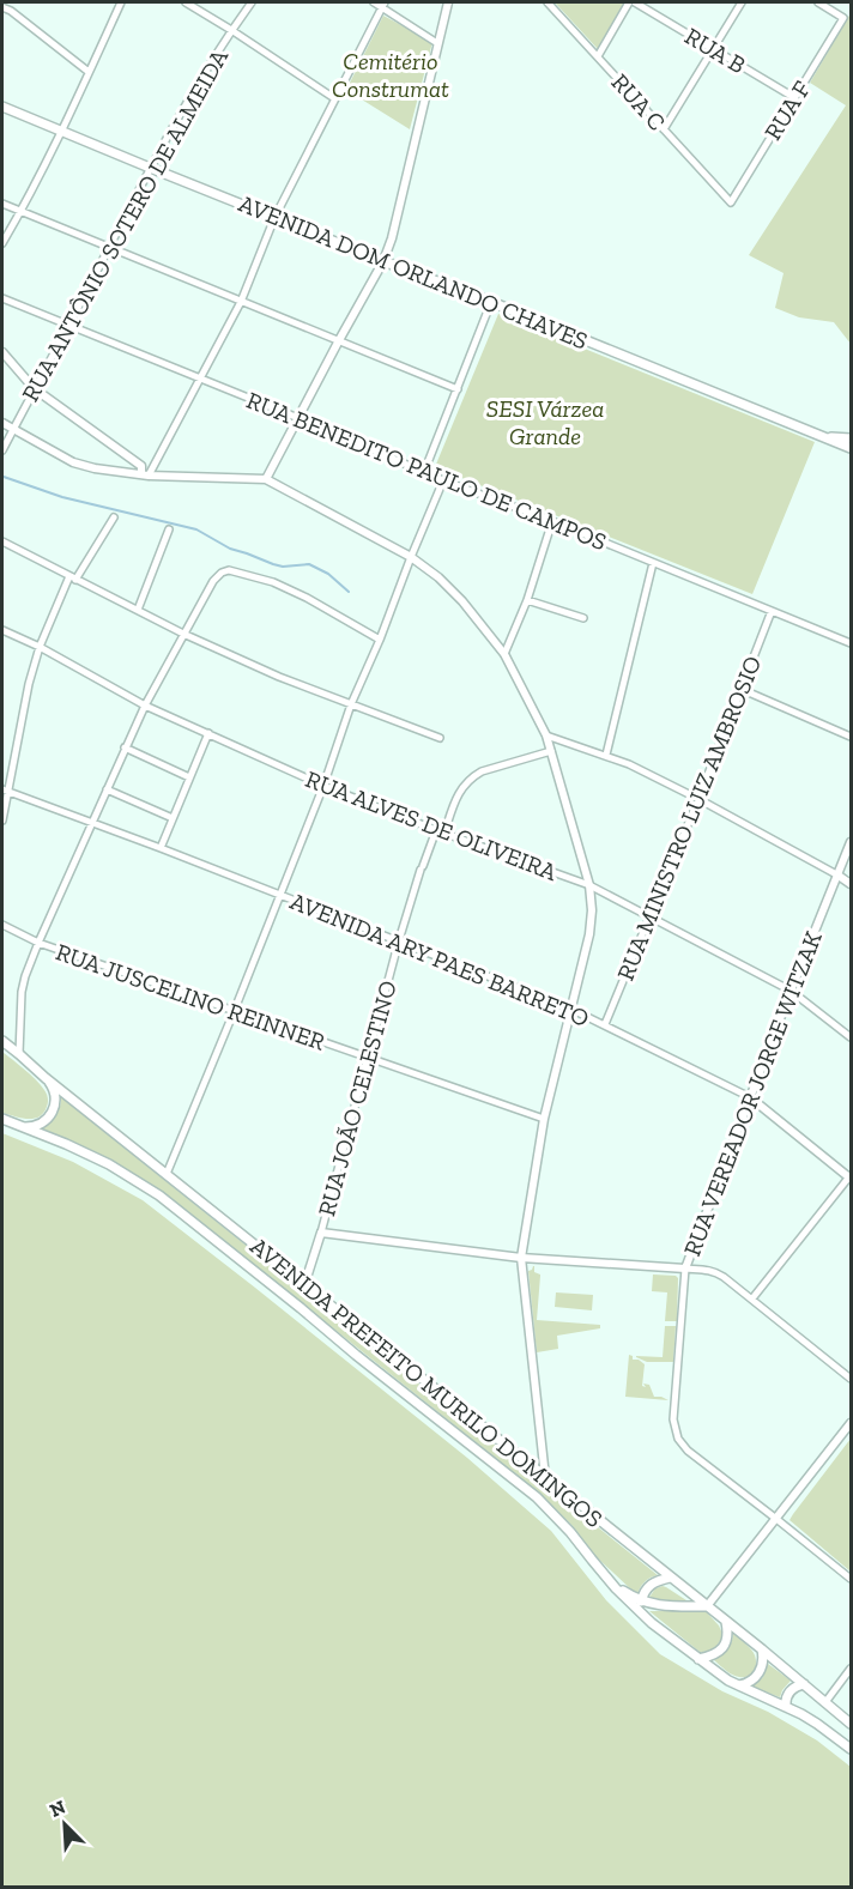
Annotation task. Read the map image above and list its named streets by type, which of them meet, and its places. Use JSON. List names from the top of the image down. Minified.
{"streets":{"main road":["AVENIDA DOM ORLANDO CHAVES","AVENIDA PREFEITO MURILO DOMINGOS"],"street":["RUA B","RUA C","RUA F","RUA ANTÔNIO SOTERO DE ALMEIDA","RUA BENEDITO PAULO DE CAMPOS","RUA MINISTRO LUIZ AMBROSIO","RUA ALVES DE OLIVEIRA","AVENIDA ARY PAES BARRETO","RUA JUSCELINO REINNER","RUA VEREADOR JORGE WITZAK","RUA JOÃO CELESTINO"]},"crossings":[["RUA B","RUA F"],["RUA C","RUA F"],["RUA ANTÔNIO SOTERO DE ALMEIDA","AVENIDA DOM ORLANDO CHAVES"],["RUA ANTÔNIO SOTERO DE ALMEIDA","RUA BENEDITO PAULO DE CAMPOS"],["RUA BENEDITO PAULO DE CAMPOS","RUA MINISTRO LUIZ AMBROSIO"],["RUA MINISTRO LUIZ AMBROSIO","RUA ALVES DE OLIVEIRA"],["RUA MINISTRO LUIZ AMBROSIO","AVENIDA ARY PAES BARRETO"],["RUA ALVES DE OLIVEIRA","RUA VEREADOR JORGE WITZAK"],["RUA ALVES DE OLIVEIRA","RUA JOÃO CELESTINO"],["AVENIDA ARY PAES BARRETO","RUA VEREADOR JORGE WITZAK"],["AVENIDA ARY PAES BARRETO","RUA JOÃO CELESTINO"],["RUA JUSCELINO REINNER","RUA JOÃO CELESTINO"],["RUA JOÃO CELESTINO","AVENIDA PREFEITO MURILO DOMINGOS"]],"parks":["Cemitério Construmat","SESI Várzea Grande"],"north":"top left"}
